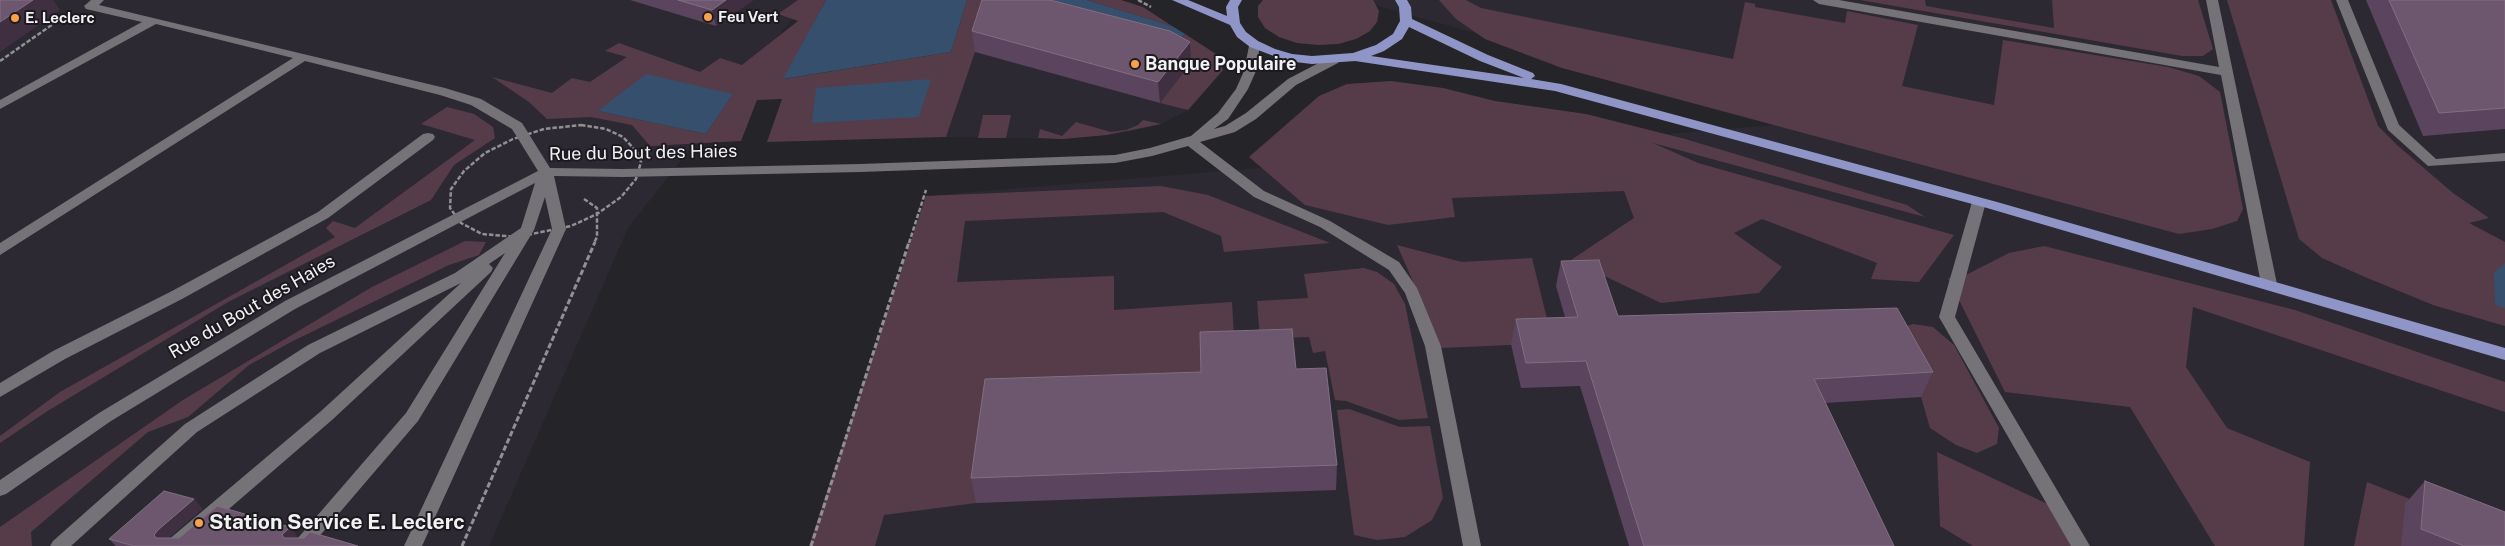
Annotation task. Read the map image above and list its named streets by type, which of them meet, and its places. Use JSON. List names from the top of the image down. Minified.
{"streets":{"street":["Rue du Bout des Haies"]},"places":["Feu Vert","E. Leclerc","Banque Populaire","Station Service E. Leclerc"]}
